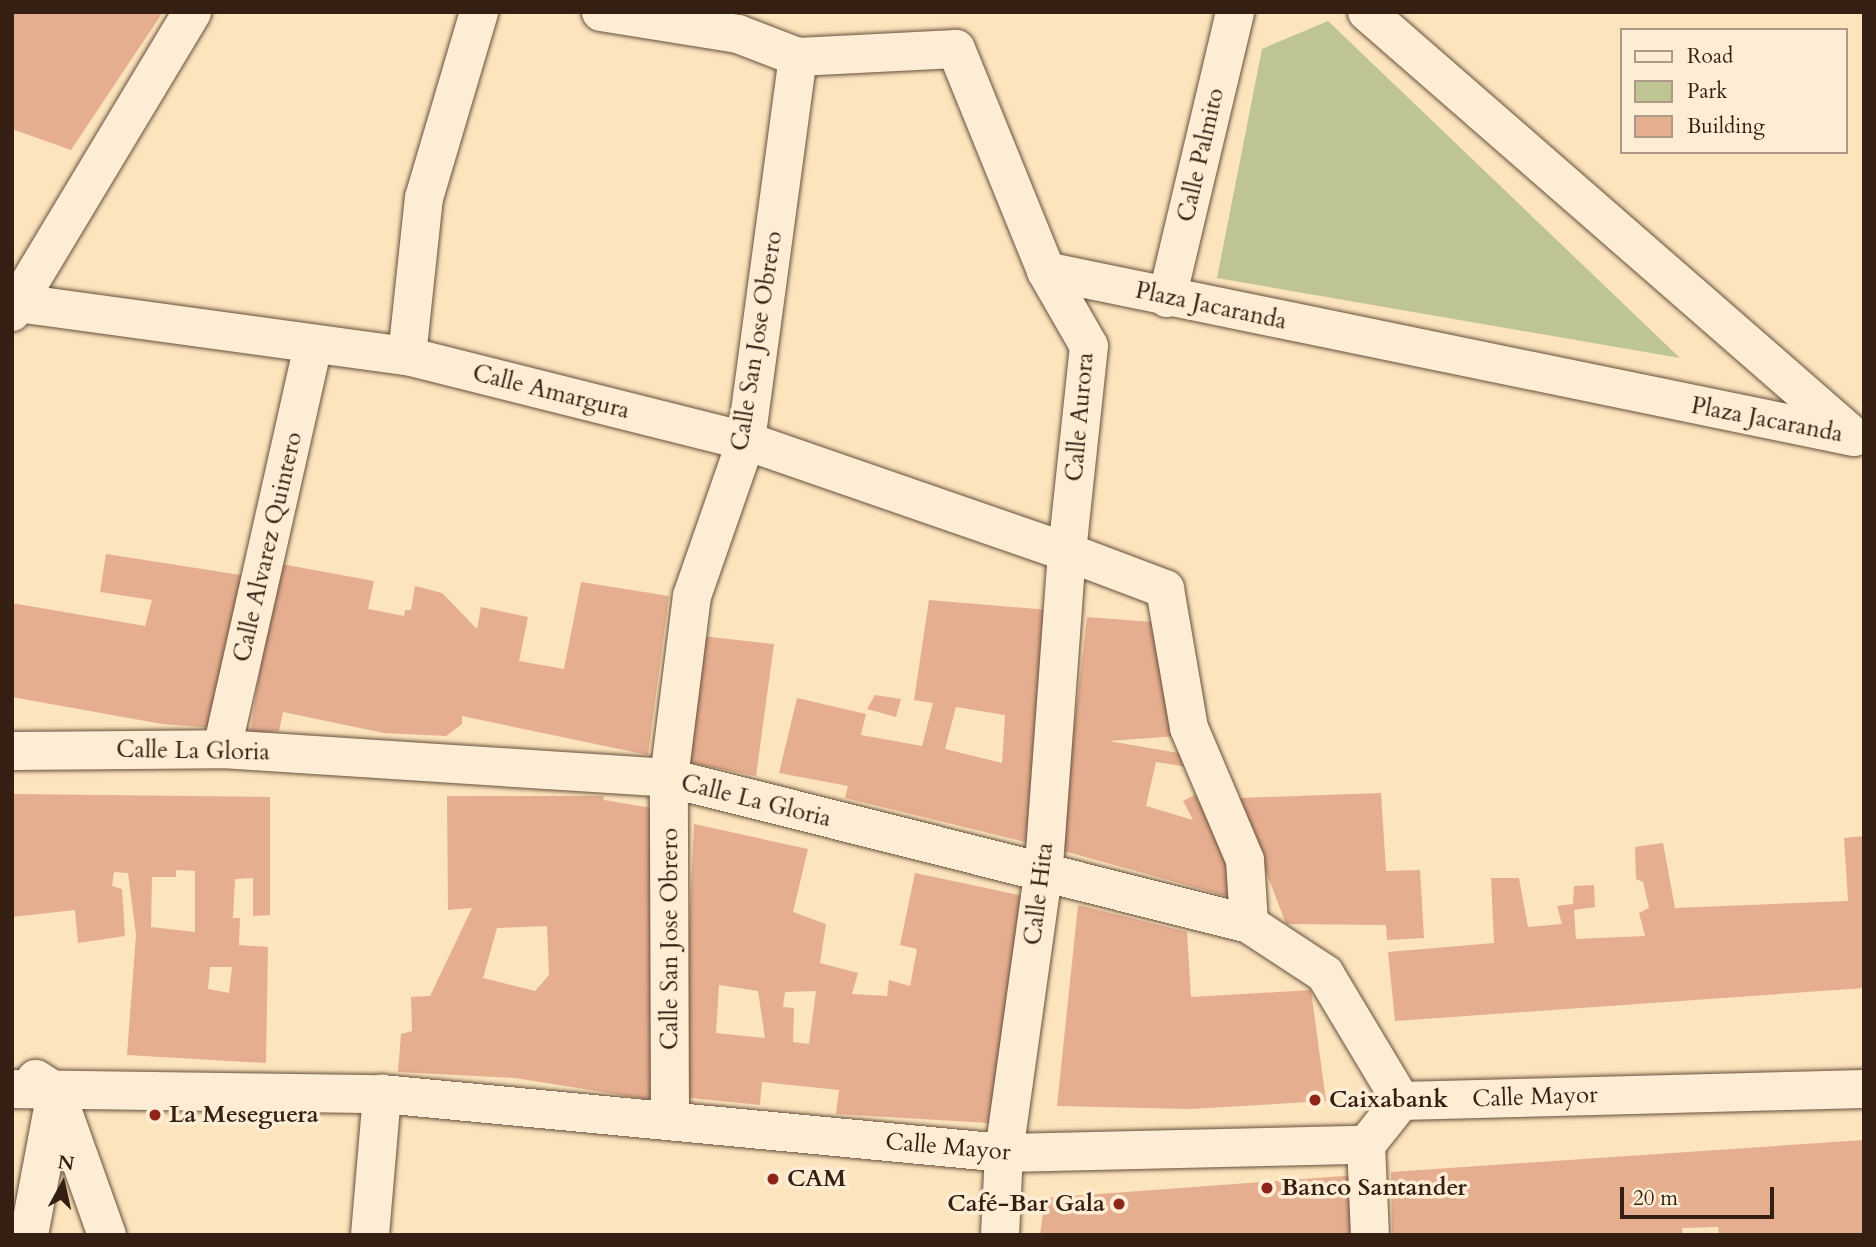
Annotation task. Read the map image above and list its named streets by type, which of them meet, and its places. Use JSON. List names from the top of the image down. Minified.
{"streets":{"street":["Calle Palmito","Plaza Jacaranda","Calle San Jose Obrero","Calle Amargura","Calle Aurora","Calle Alvarez Quintero","Calle La Gloria","Calle Hita","Calle Mayor"]},"crossings":[["Calle Palmito","Plaza Jacaranda"],["Plaza Jacaranda","Calle Aurora"],["Calle San Jose Obrero","Calle Amargura"],["Calle San Jose Obrero","Calle Aurora"],["Calle San Jose Obrero","Calle La Gloria"],["Calle San Jose Obrero","Calle Mayor"],["Calle Amargura","Calle Aurora"],["Calle Amargura","Calle Alvarez Quintero"],["Calle Amargura","Calle Hita"],["Calle Aurora","Calle Hita"],["Calle Alvarez Quintero","Calle La Gloria"],["Calle La Gloria","Calle Hita"],["Calle La Gloria","Calle Mayor"],["Calle Hita","Calle Mayor"]],"places":["Caixabank","La Meseguera","CAM","Banco Santander","Café-Bar Gala"],"legend":["Road","Park","Building"],"scale_bar":"20 m","north":"top"}
